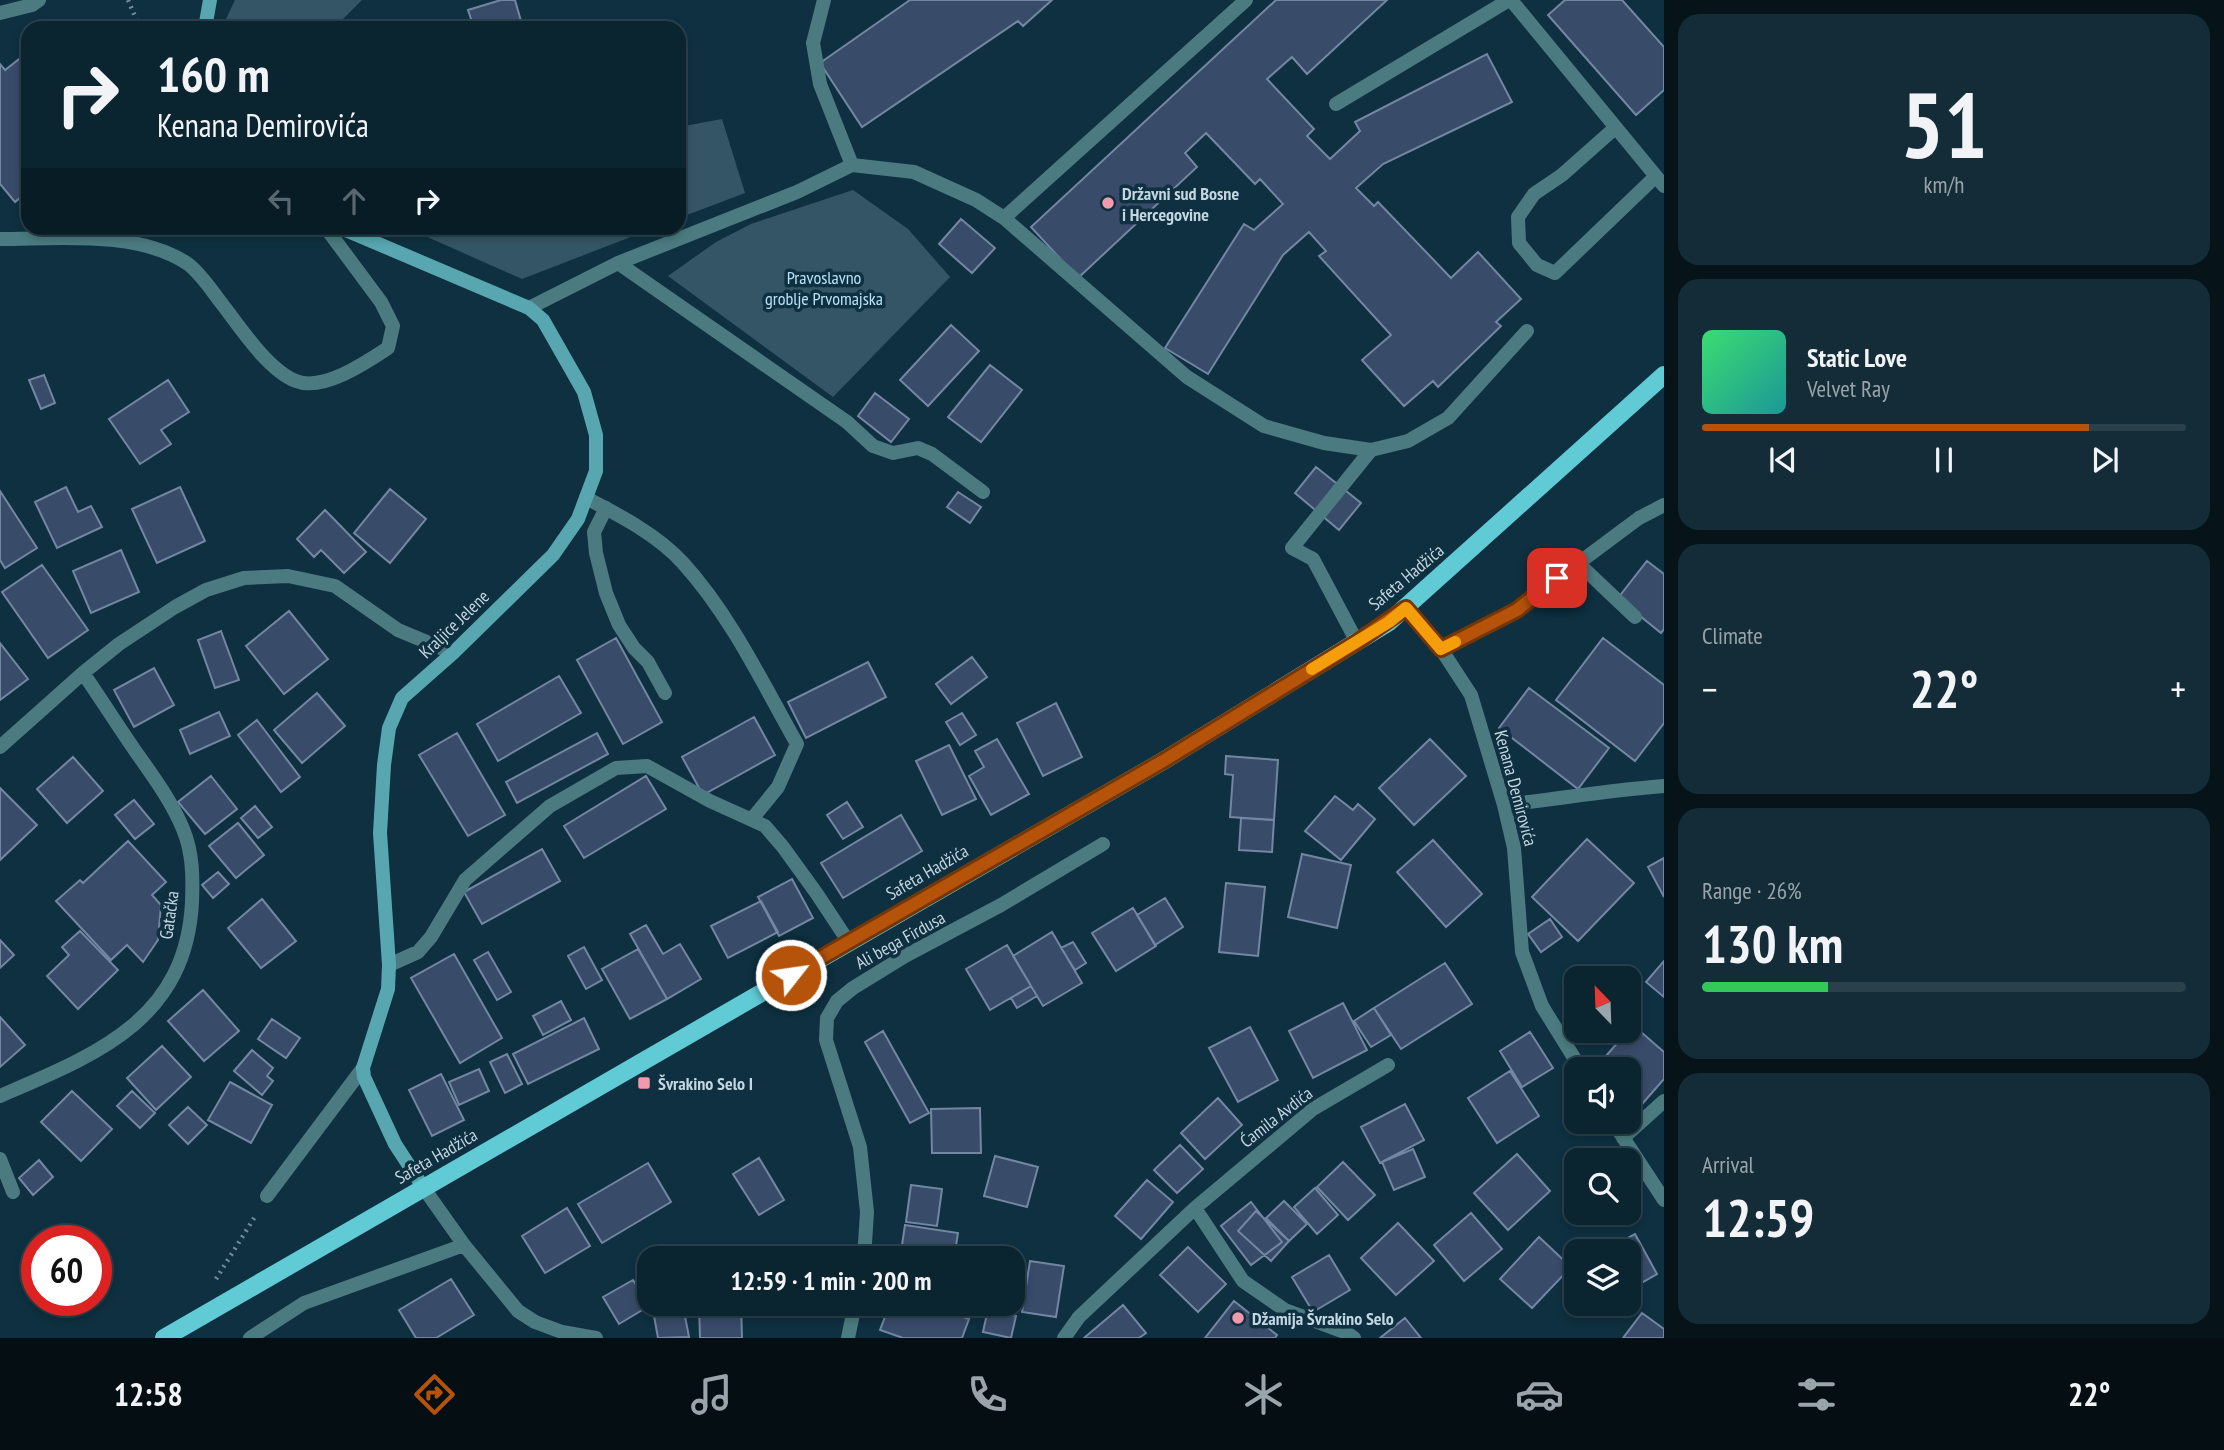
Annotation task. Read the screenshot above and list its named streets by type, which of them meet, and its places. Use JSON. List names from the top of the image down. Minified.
{"streets":{"main road":["Safeta Hadžića","Kraljice Jelene"],"street":["Kenana Demirovića","Gatačka","Ali bega Firdusa","Ćamila Avdića"]},"crossings":[["Safeta Hadžića","Kenana Demirovića"]],"parks":["Pravoslavno groblje Prvomajska"],"places":{"other":["Državni sud Bosne i Hercegovine","Džamija Švrakino Selo"],"transit":["Švrakino Selo I"]},"north":"top left","page":{"tile":[["51","km/h"],"Climate",["Range · 26%","130 km"],["Arrival","12:59"]],"turn":["160 m","Kenana Demirovića"],"song":["Static Love","Velvet Ray"],"heat":["−","22°","+"],"limit":"60","trip":"12:59 · 1 min · 200 m","tabs":["12:58","22°"]}}
